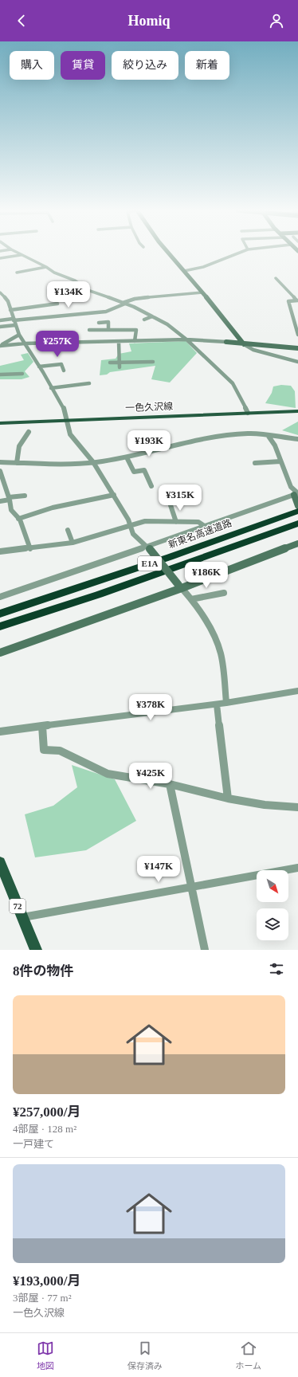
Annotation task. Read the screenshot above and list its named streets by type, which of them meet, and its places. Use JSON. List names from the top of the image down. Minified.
{"streets":{"highway":["新東名高速道路","E1A"],"main road":["一色久沢線","72"]},"north":"bottom right","page":{"header":"Homiq","chip":["購入","賃貸","絞り込み","新着"],"price":["¥134K","¥257K","¥193K","¥315K","¥186K","¥378K","¥425K","¥147K"],"heading":"8件の物件","list":[{"name":"¥257,000/月","note":"4部屋 · 128 m² · 一戸建て"},{"name":"¥193,000/月","note":"3部屋 · 77 m² · 一色久沢線"}],"tabs":["地図","保存済み","ホーム"]}}
